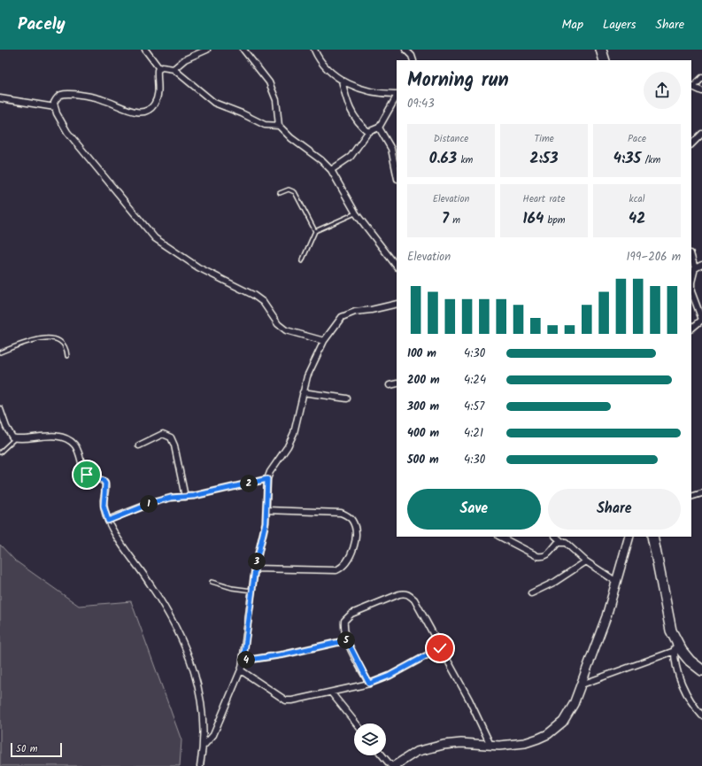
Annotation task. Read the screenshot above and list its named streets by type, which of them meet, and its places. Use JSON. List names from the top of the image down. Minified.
{"scale_bar":"50 m","page":{"header":"Pacely","nav":["Map","Layers","Share"],"heading":["Morning run","09:43"],"stats":[["Distance","0.63 km"],["Time","2:53"],["Pace","4:35 /km"],["Elevation","7 m"],["Heart rate","164 bpm"],["kcal","42"]],"chart":["Elevation","199–206 m"],"list":[{"name":"100 m","note":"4:30"},{"name":"200 m","note":"4:24"},{"name":"300 m","note":"4:57"},{"name":"400 m","note":"4:21"},{"name":"500 m","note":"4:30"}],"pins":["2","1","3","5","4"],"buttons":["Save","Share"],"scale":"50 m"}}
